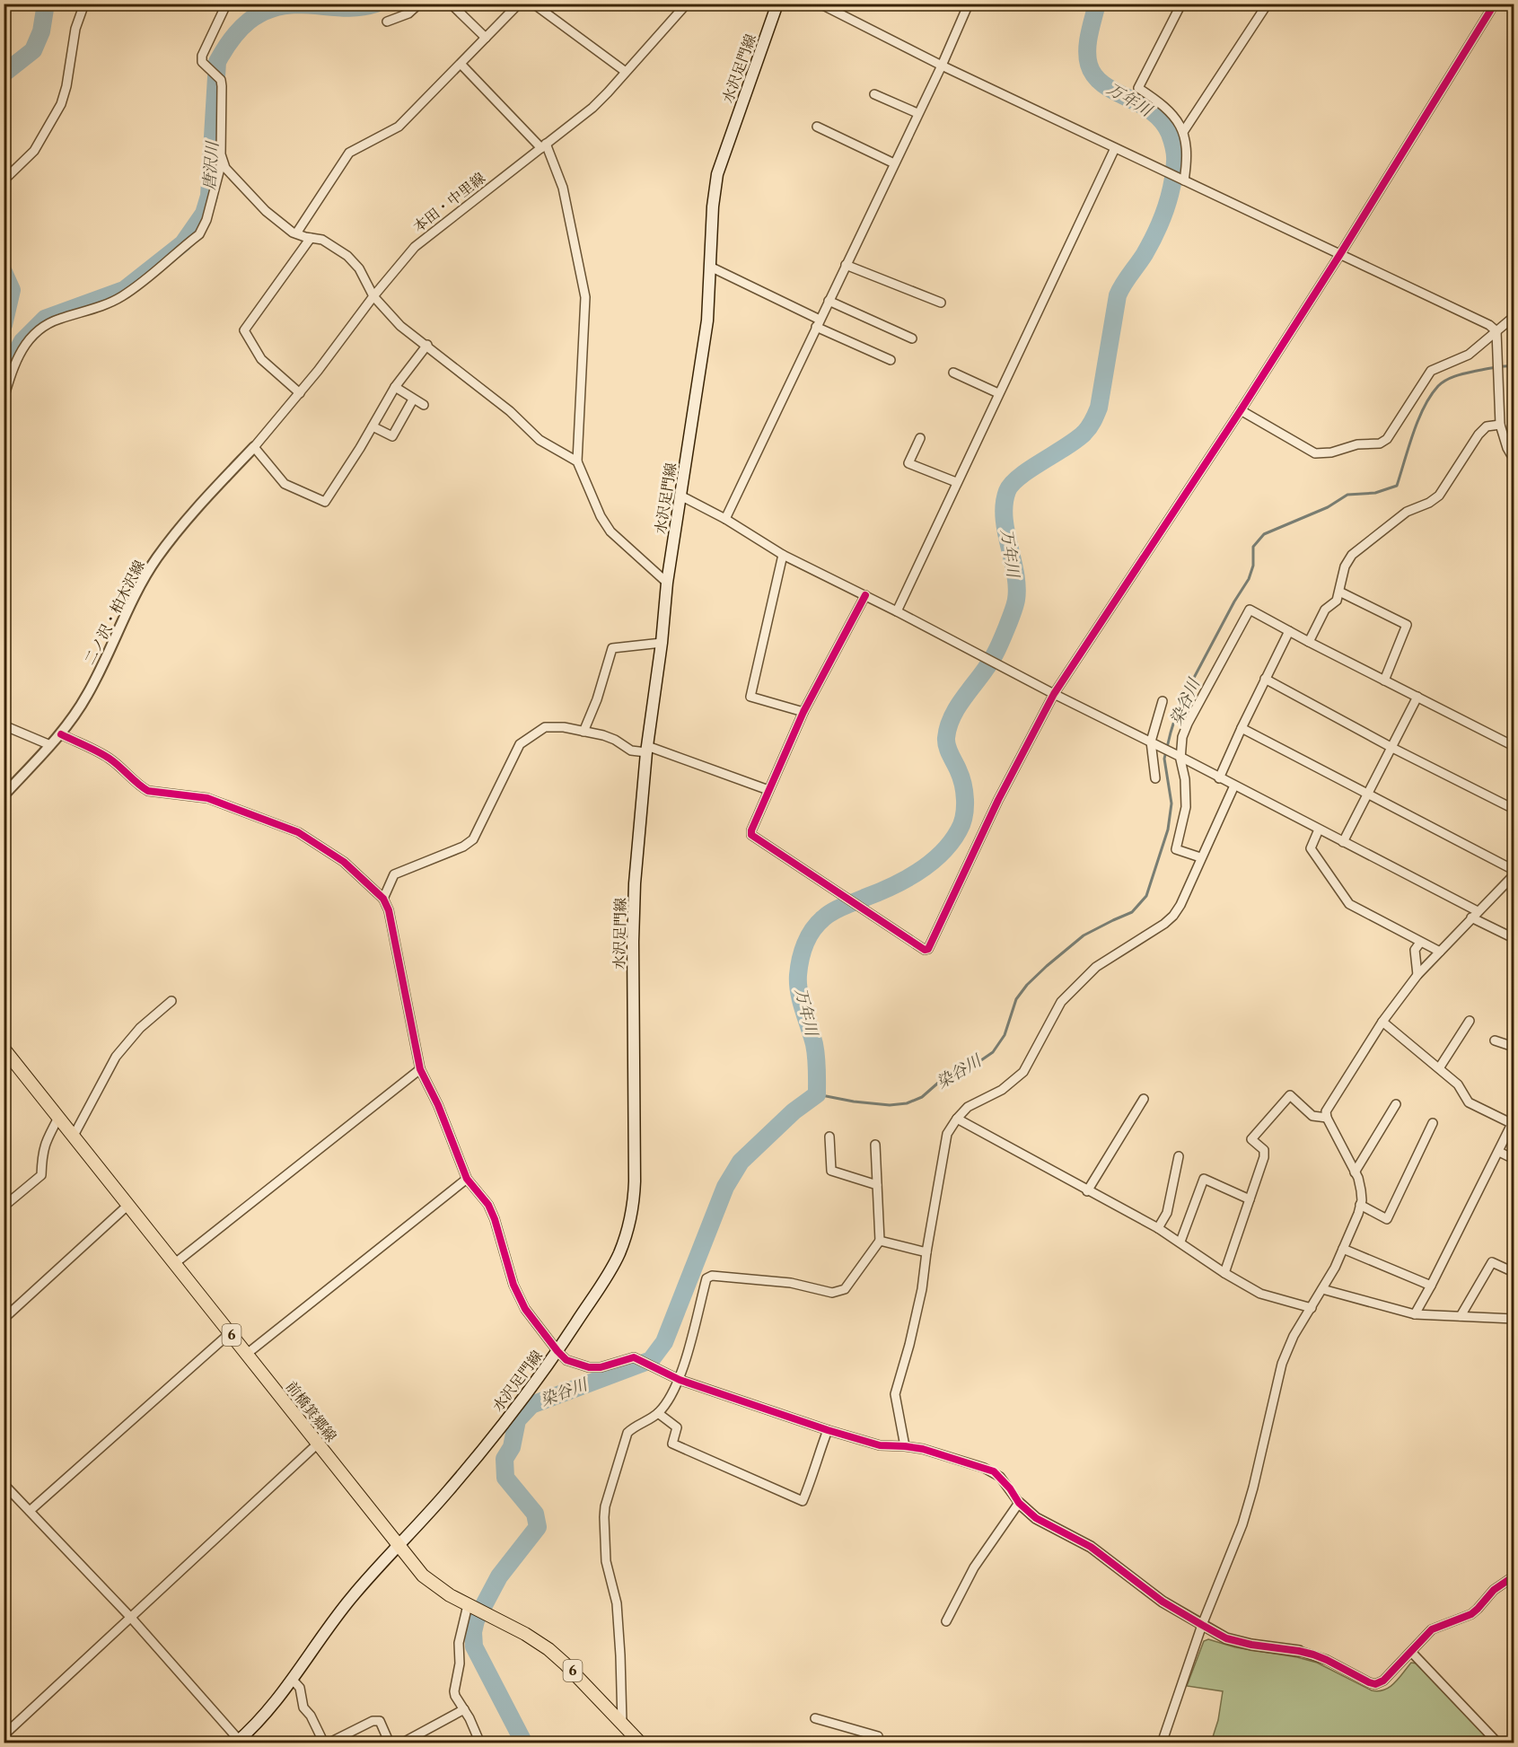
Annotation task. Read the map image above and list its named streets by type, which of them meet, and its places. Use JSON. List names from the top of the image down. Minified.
{"streets":{"main road":["水沢足門線","6","前橋箕郷線"],"street":["本田・中里線","二ノ沢・柏木沢線"]},"crossings":[["水沢足門線","前橋箕郷線"],["本田・中里線","二ノ沢・柏木沢線"]],"water":["万年川","唐沢川","染谷川"]}
